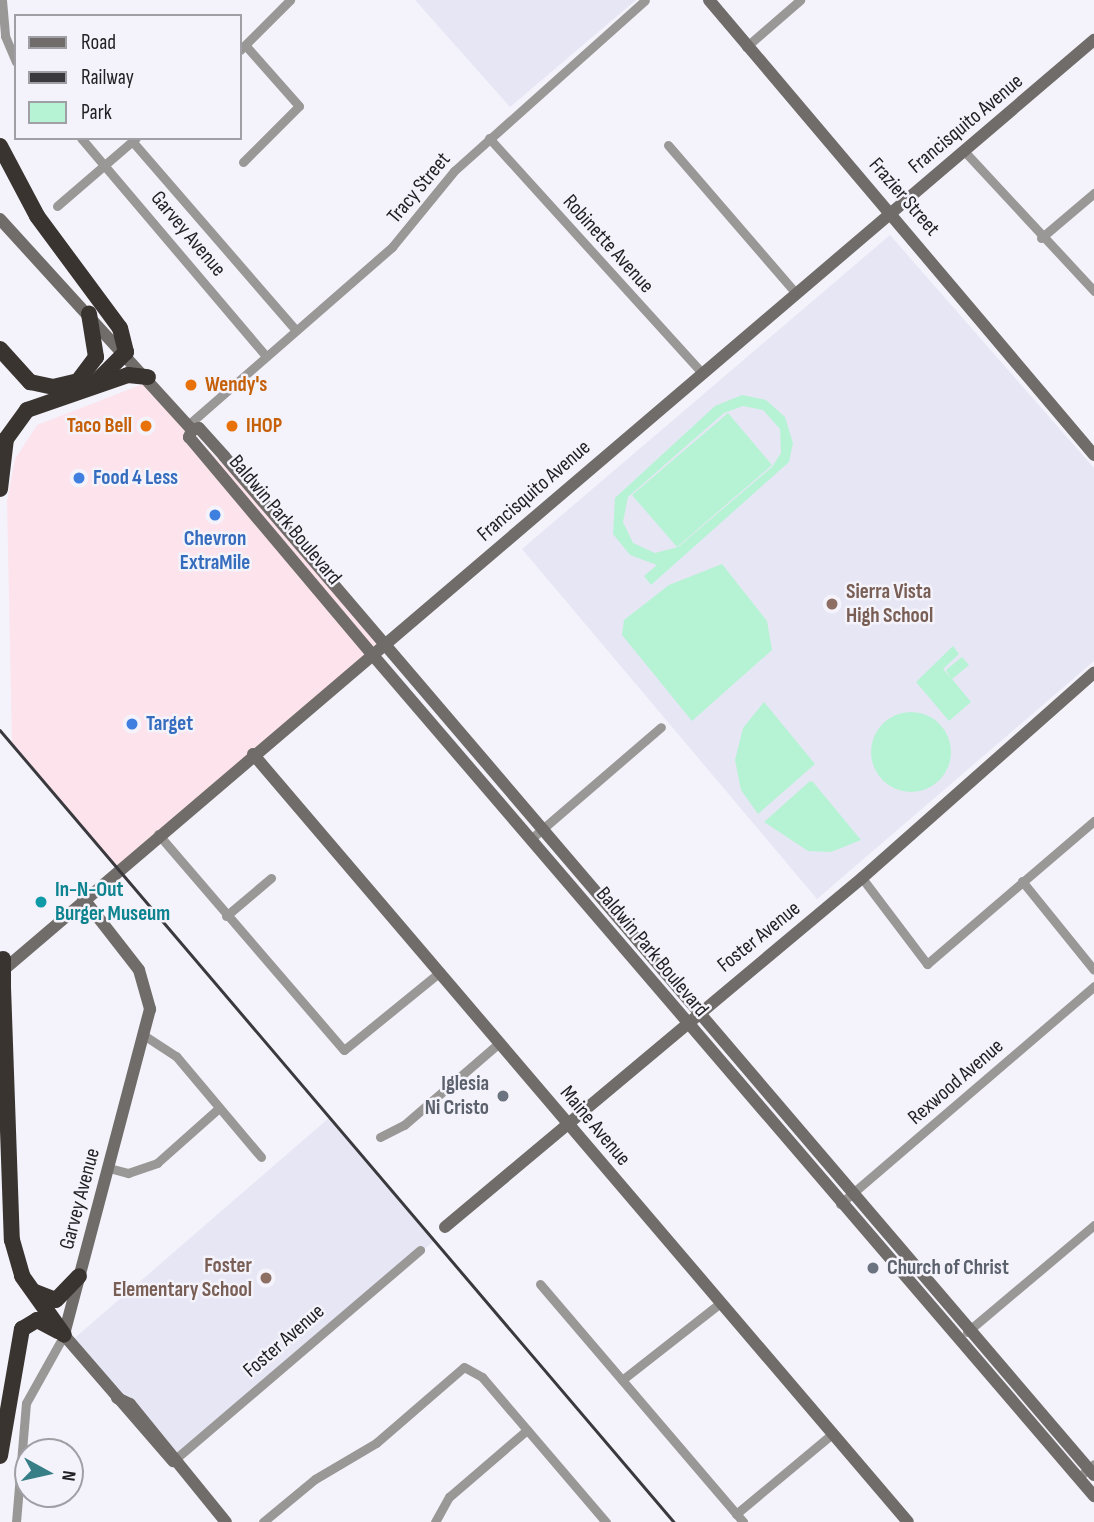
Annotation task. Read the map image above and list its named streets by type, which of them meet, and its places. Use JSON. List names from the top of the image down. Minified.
{"streets":{"street":["Francisquito Avenue","Tracy Street","Frazier Street","Garvey Avenue","Robinette Avenue","Baldwin Park Boulevard","Foster Avenue","Rexwood Avenue","Maine Avenue"]},"crossings":[["Francisquito Avenue","Frazier Street"],["Francisquito Avenue","Garvey Avenue"],["Francisquito Avenue","Robinette Avenue"],["Francisquito Avenue","Baldwin Park Boulevard"],["Francisquito Avenue","Maine Avenue"],["Tracy Street","Garvey Avenue"],["Tracy Street","Robinette Avenue"],["Tracy Street","Baldwin Park Boulevard"],["Baldwin Park Boulevard","Foster Avenue"],["Baldwin Park Boulevard","Rexwood Avenue"],["Foster Avenue","Maine Avenue"]],"places":["Wendy's","Taco Bell","IHOP","Food 4 Less","Chevron ExtraMile","Sierra Vista High School","Target","In-N-Out Burger Museum","Iglesia Ni Cristo","Church of Christ","Foster Elementary School"],"legend":["Road","Railway","Park"],"north":"right"}
